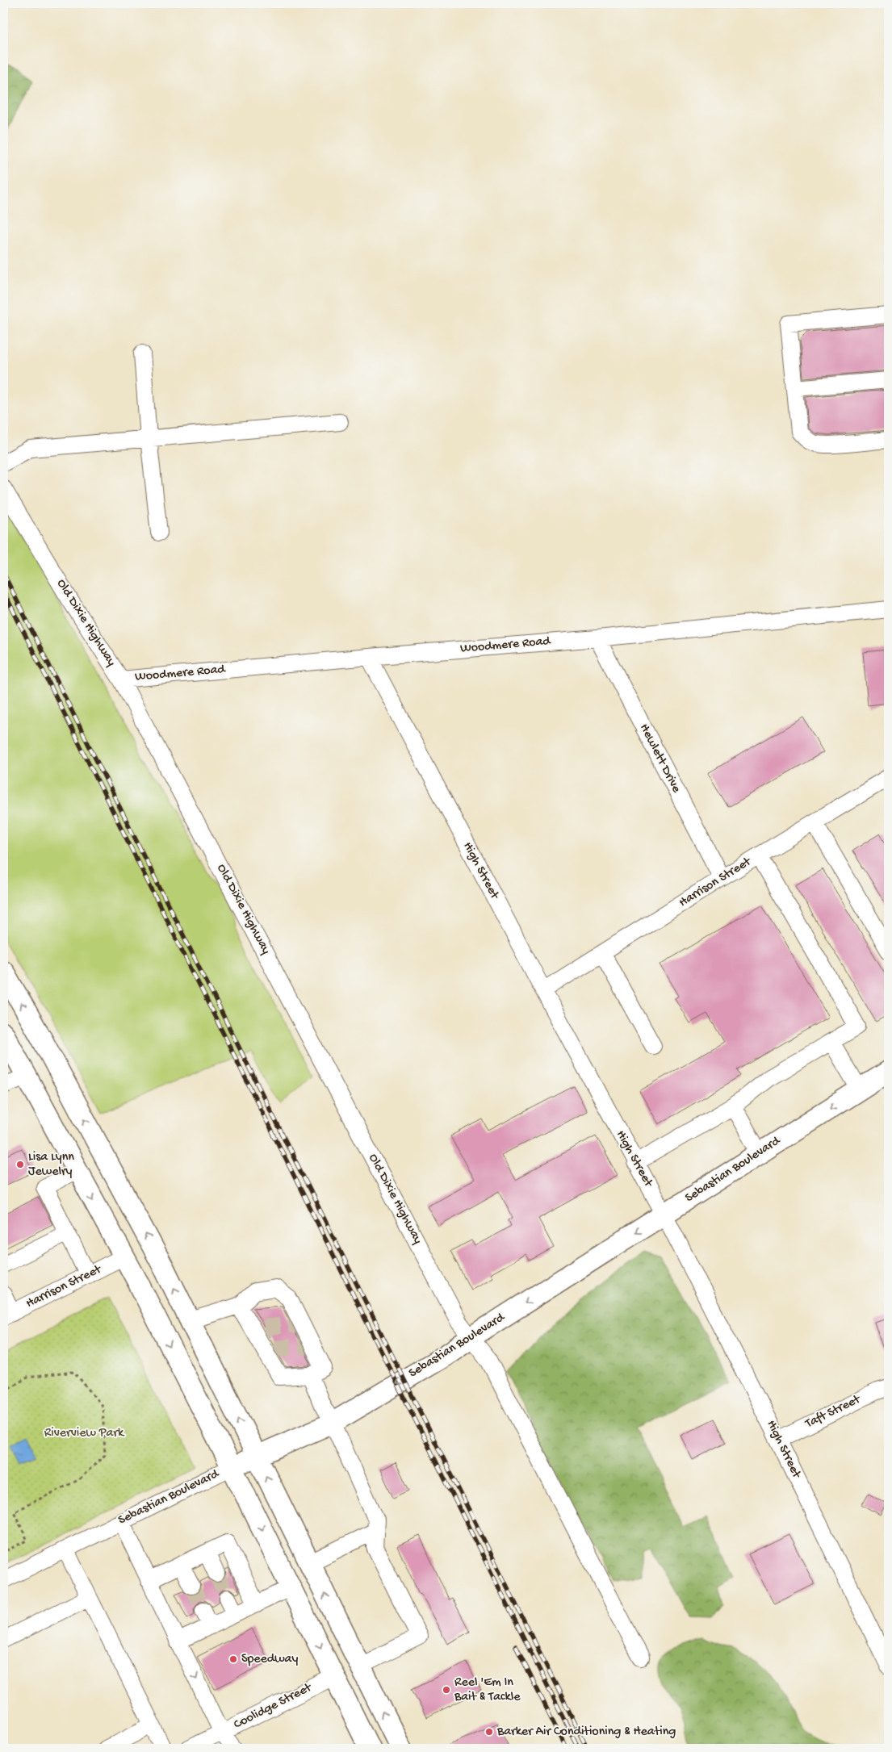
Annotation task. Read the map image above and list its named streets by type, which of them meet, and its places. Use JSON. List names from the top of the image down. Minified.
{"streets":{"main road":["Sebastian Boulevard"],"street":["Old Dixie Highway","Woodmere Road","Hewlett Drive","High Street","Harrison Street","Taft Street","Coolidge Street"]},"crossings":[["Old Dixie Highway","Woodmere Road"],["Old Dixie Highway","Sebastian Boulevard"],["Woodmere Road","Hewlett Drive"],["Woodmere Road","High Street"],["Hewlett Drive","Harrison Street"],["High Street","Harrison Street"],["High Street","Sebastian Boulevard"],["High Street","Taft Street"]],"one_way":["Sebastian Boulevard"],"parks":["Riverview Park"],"places":["Lisa Lynn Jewelry","Speedway","Reel 'Em In Bait & Tackle","Barker Air Conditioning & Heating"]}
